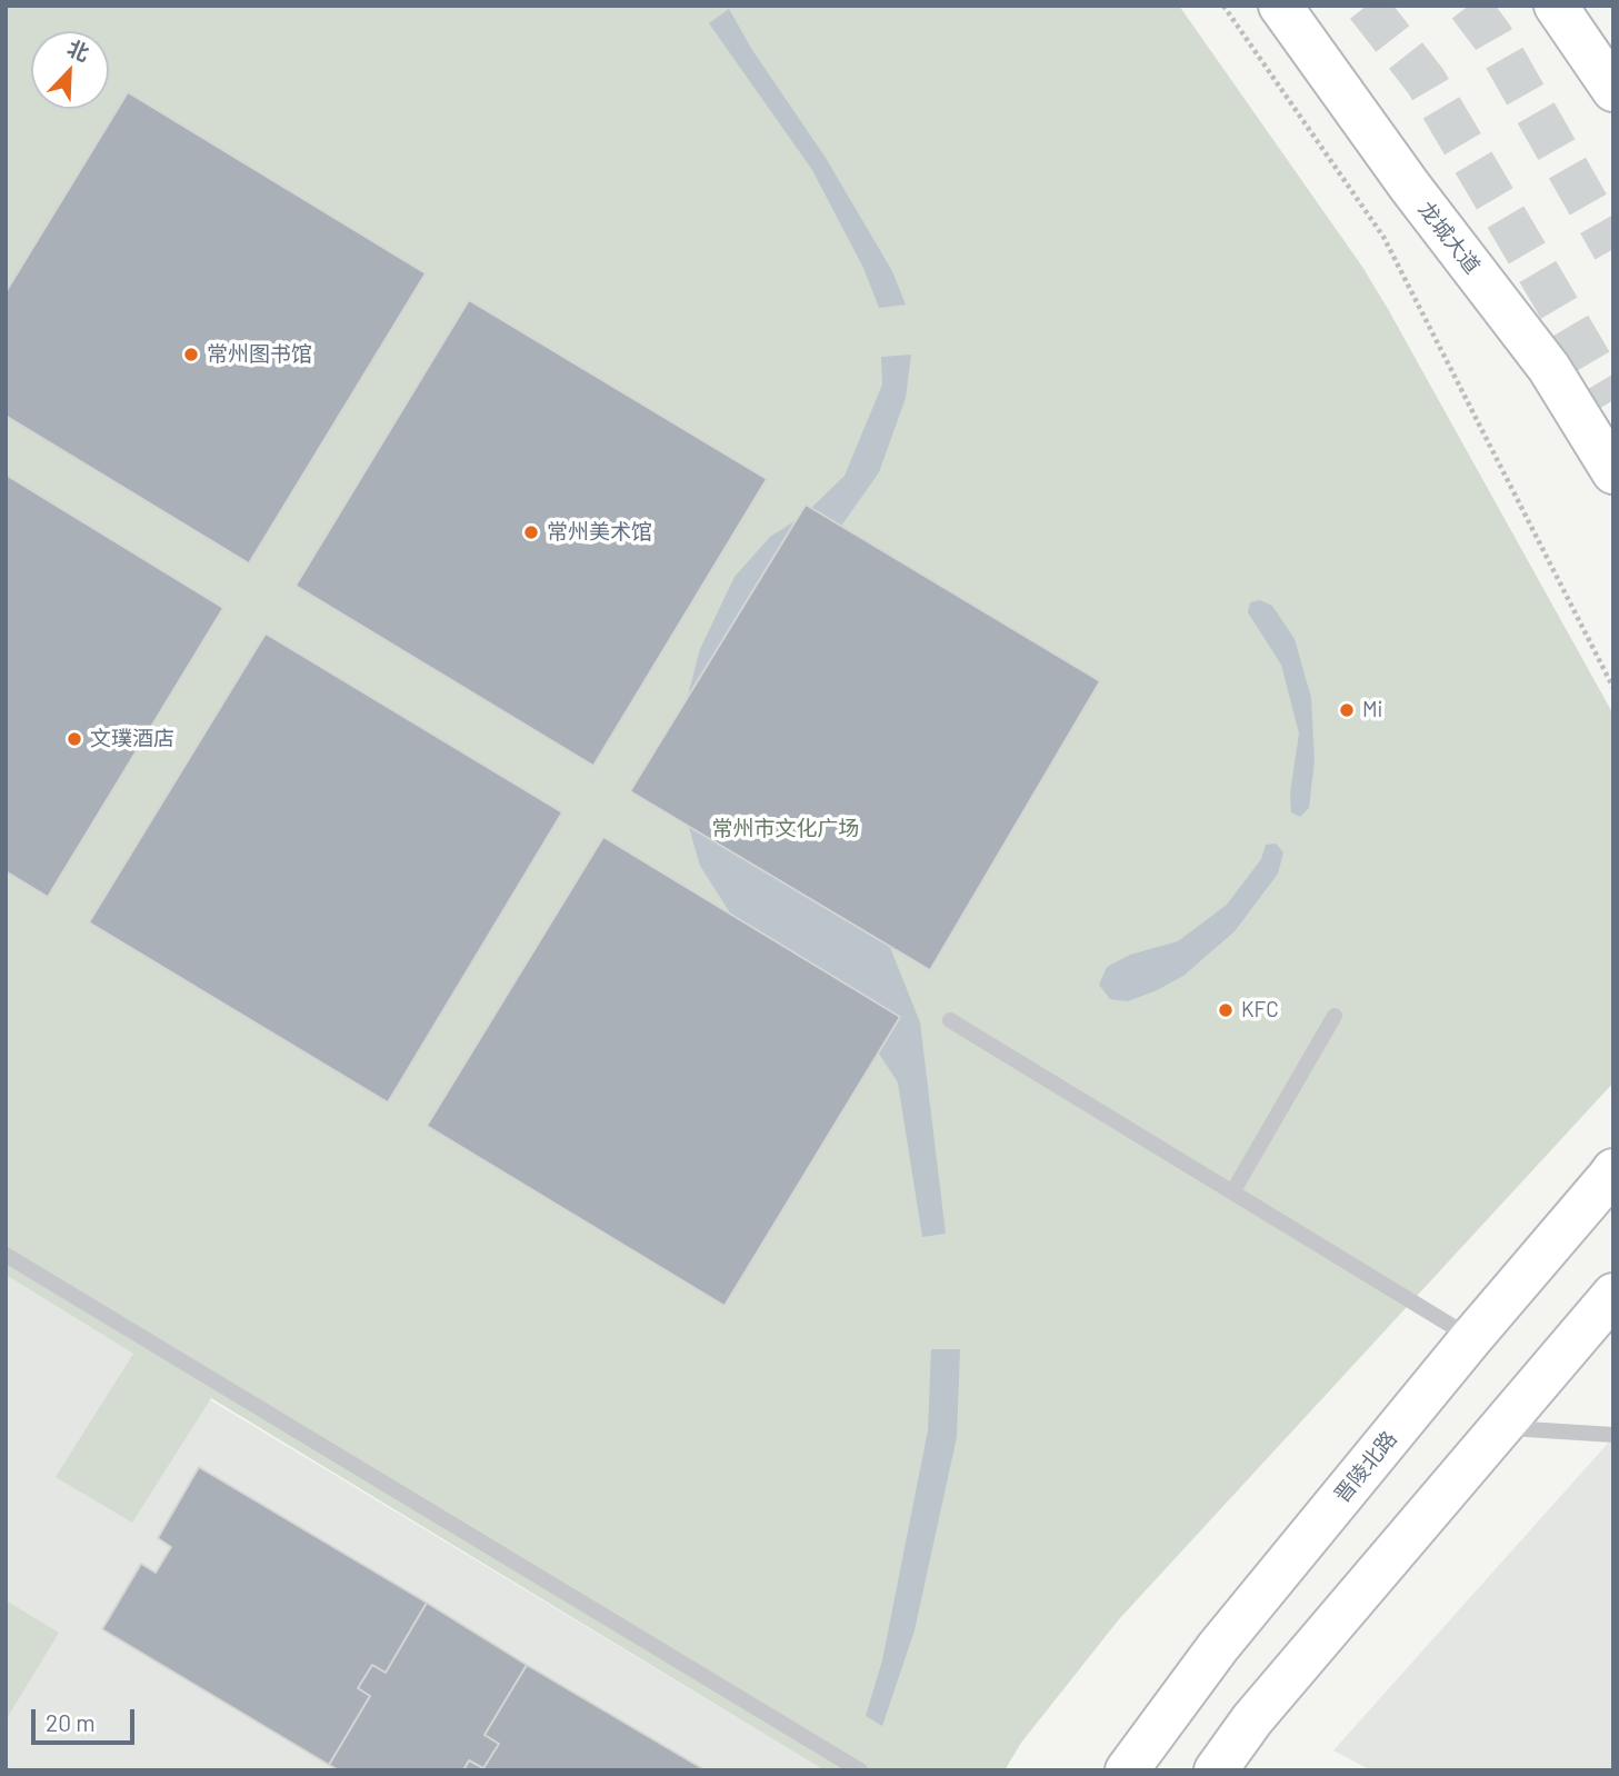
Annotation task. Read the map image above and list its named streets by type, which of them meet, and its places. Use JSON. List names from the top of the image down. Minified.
{"streets":{"main road":["龙城大道","晋陵北路"]},"parks":["常州市文化广场"],"places":["常州图书馆","常州美术馆","Mi","文璞酒店","KFC"],"scale_bar":"20 m","north":"top right"}
